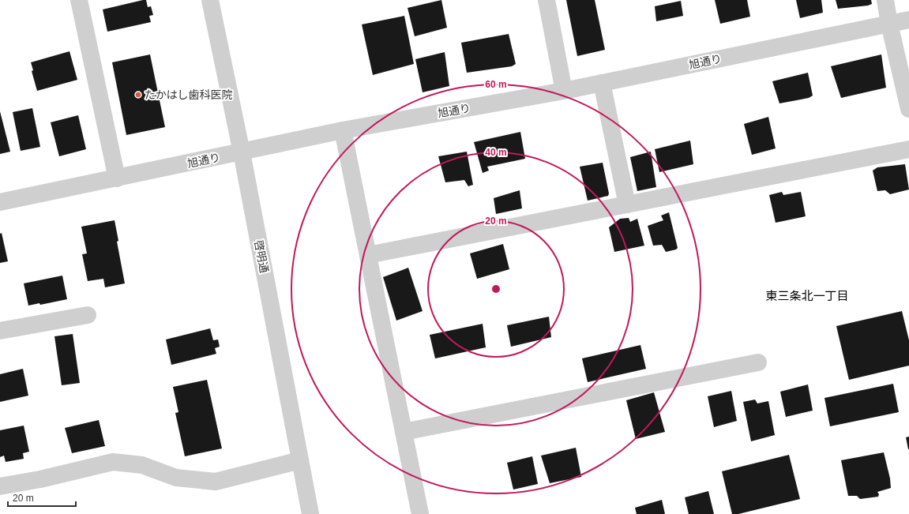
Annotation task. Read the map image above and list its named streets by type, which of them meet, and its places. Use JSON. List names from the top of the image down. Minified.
{"streets":{"street":["旭通り","啓明通"]},"crossings":[["旭通り","啓明通"]],"districts":["東三条北一丁目"],"places":["たかはし歯科医院"],"scale_bar":"20 m","rings":["60 m","40 m","20 m"]}
